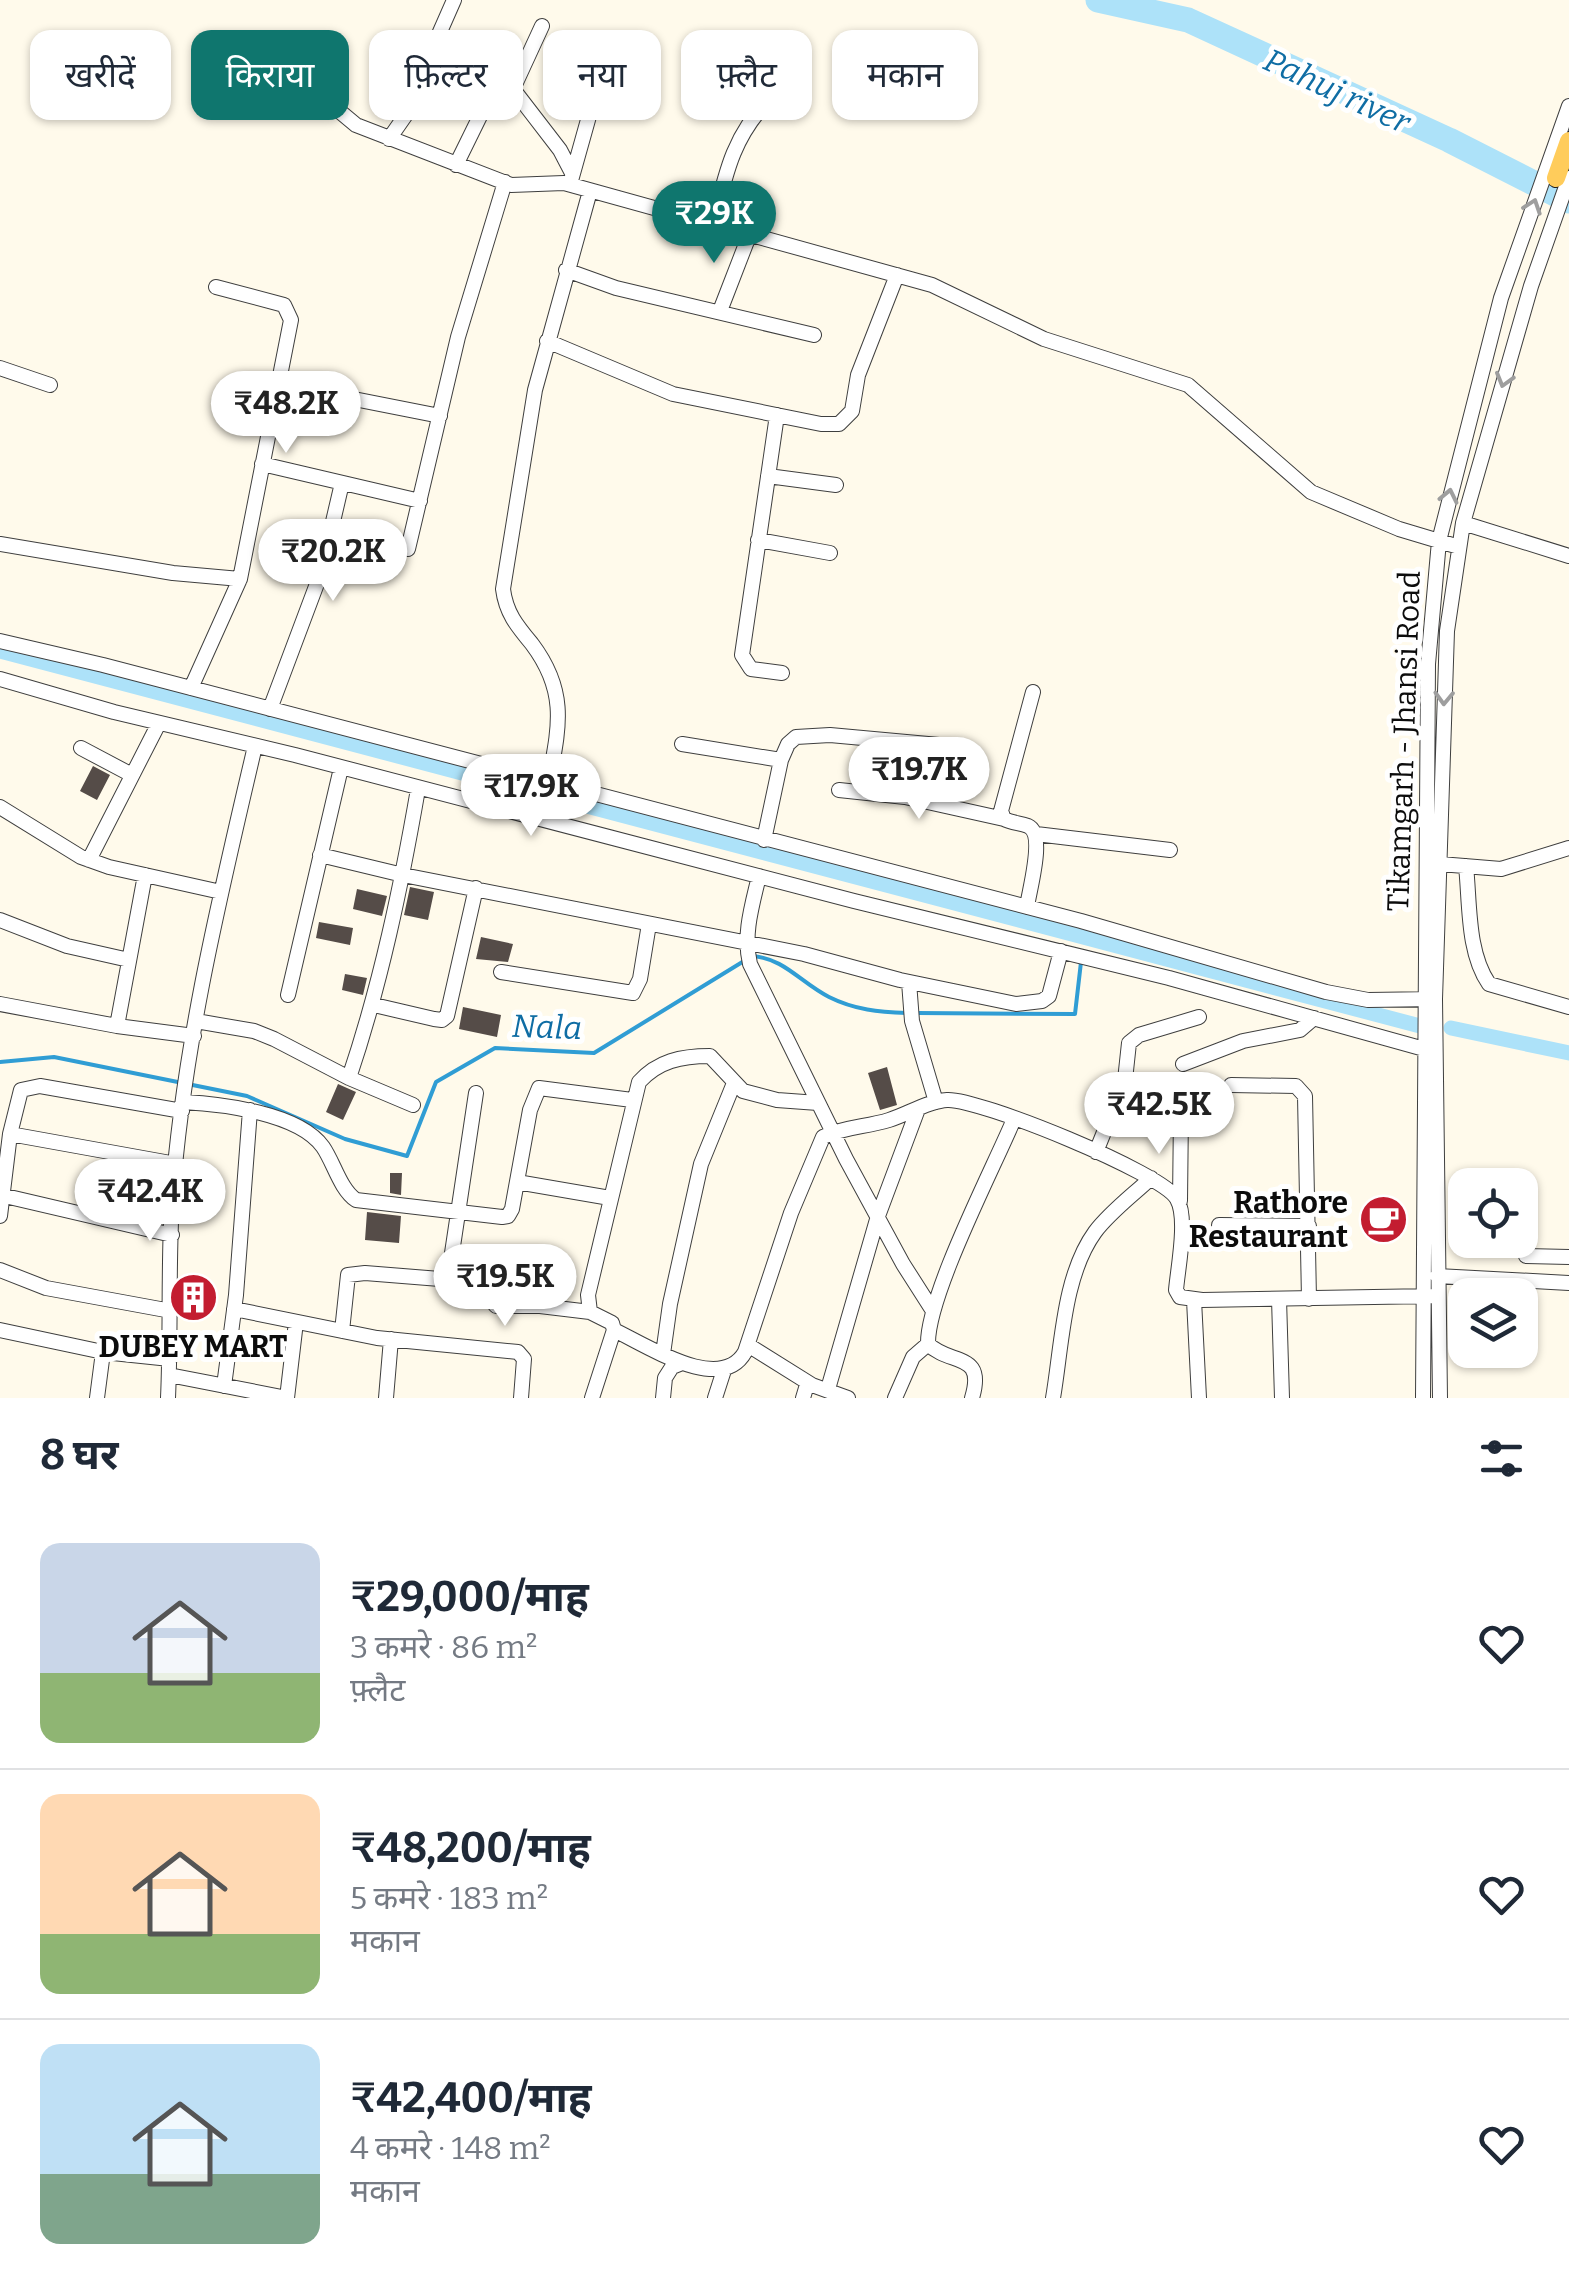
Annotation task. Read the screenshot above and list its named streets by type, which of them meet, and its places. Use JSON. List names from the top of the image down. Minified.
{"streets":{"street":["Tikamgarh - Jhansi Road"]},"water":["Pahuj river","Nala"],"places":{"cafe":["Rathore Restaurant"],"building":["DUBEY MART"]},"page":{"chip":["खरीदें","किराया","फ़िल्टर","नया","फ़्लैट","मकान"],"price":["₹29K","₹48.2K","₹20.2K","₹19.7K","₹17.9K","₹42.5K","₹42.4K","₹19.5K"],"heading":"8 घर","list":[{"name":"₹29,000/माह","note":"3 कमरे · 86 m² · फ़्लैट"},{"name":"₹48,200/माह","note":"5 कमरे · 183 m² · मकान"},{"name":"₹42,400/माह","note":"4 कमरे · 148 m² · मकान"}]}}
